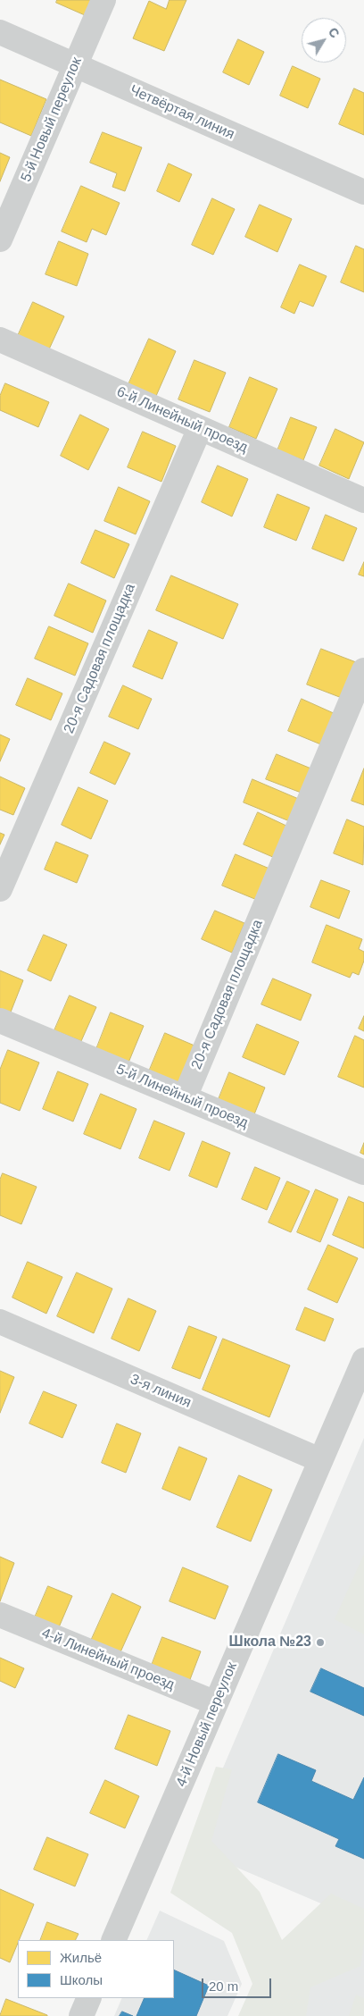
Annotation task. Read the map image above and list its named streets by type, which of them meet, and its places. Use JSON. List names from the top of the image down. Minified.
{"streets":{"street":["Четвёртая линия","5-й Новый переулок","6-й Линейный проезд","20-я Садовая площадка","5-й Линейный проезд","3-я линия","4-й Линейный проезд","4-й Новый переулок"]},"crossings":[["Четвёртая линия","5-й Новый переулок"],["6-й Линейный проезд","20-я Садовая площадка"],["20-я Садовая площадка","5-й Линейный проезд"],["3-я линия","4-й Новый переулок"],["4-й Линейный проезд","4-й Новый переулок"]],"places":["Школа №23"],"legend":["Жильё","Школы"],"scale_bar":"20 m","north":"top right"}
